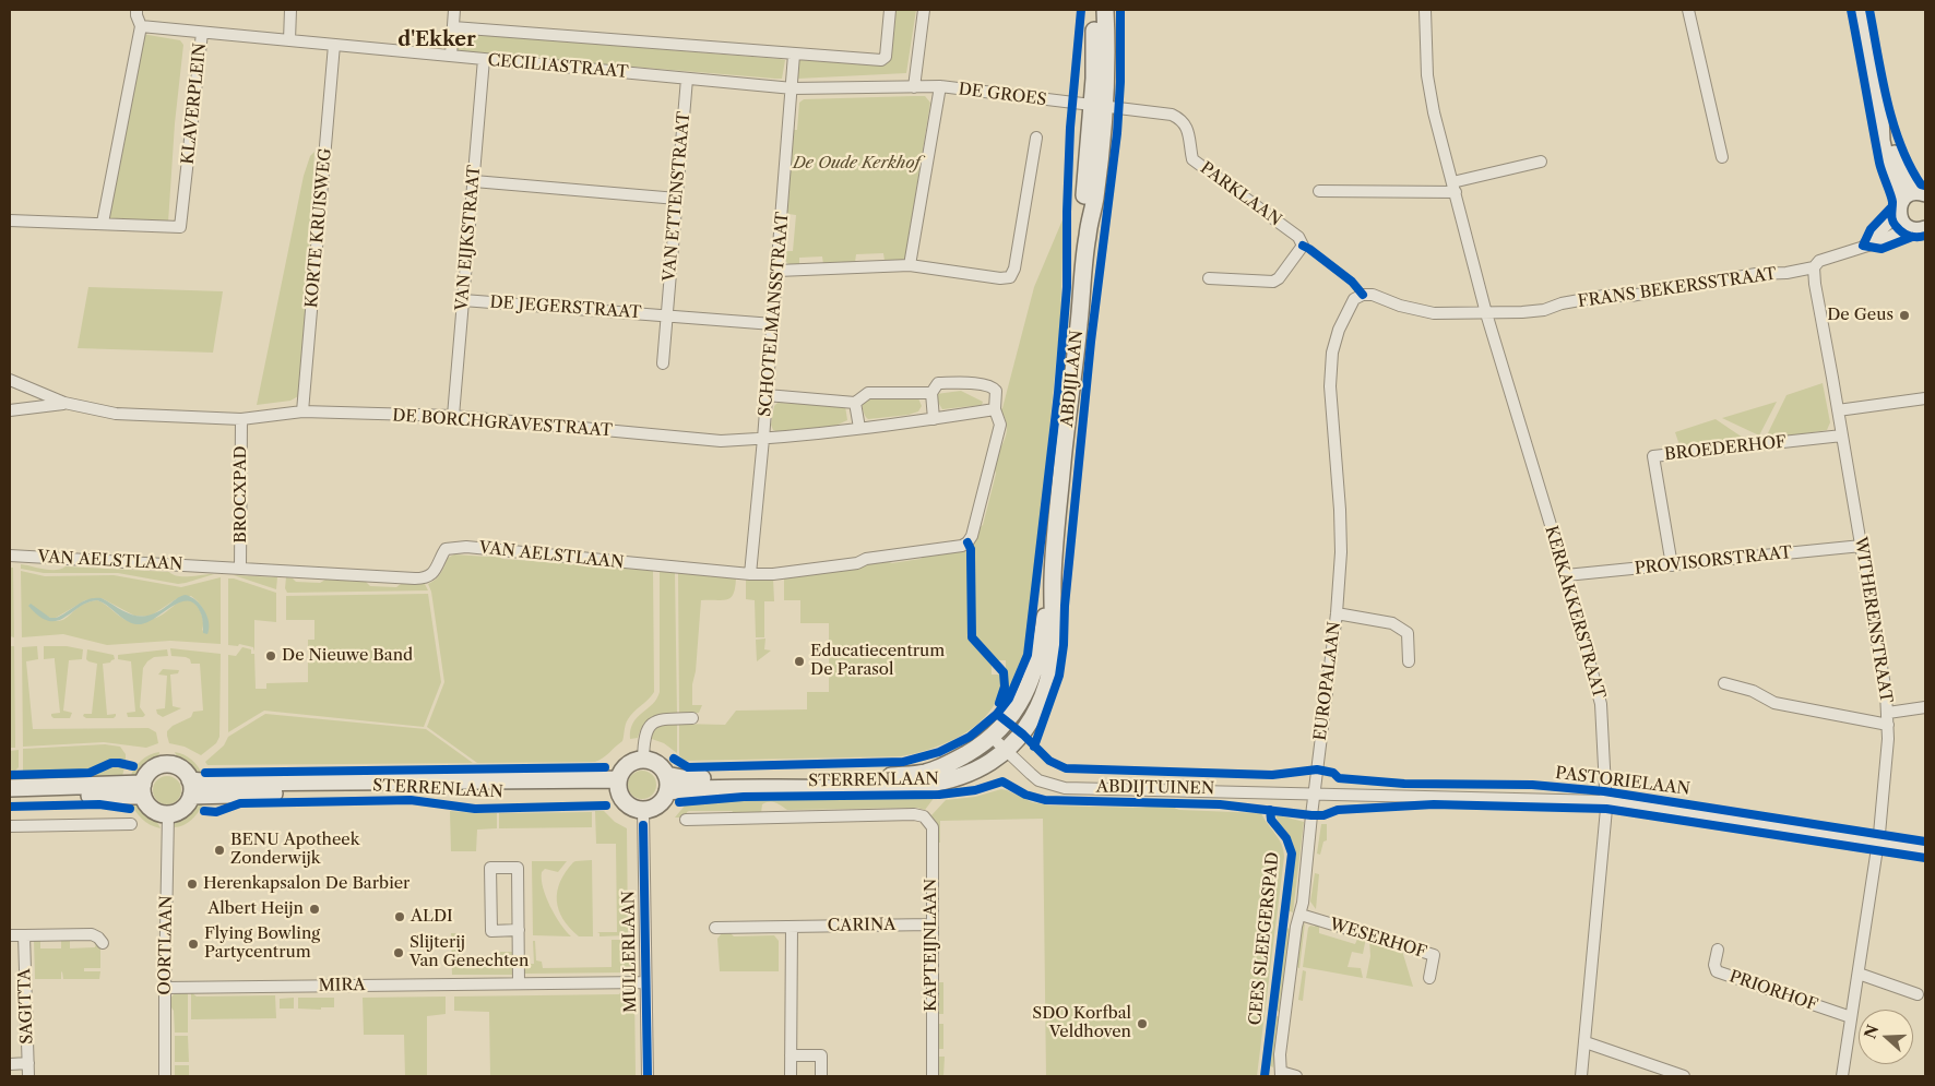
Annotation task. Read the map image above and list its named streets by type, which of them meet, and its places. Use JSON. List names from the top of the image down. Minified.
{"streets":{"street":["CECILIASTRAAT","DE GROES","KLAVERPLEIN","PARKLAAN","VAN ETTENSTRAAT","KORTE KRUISWEG","VAN EIJKSTRAAT","FRANS BEKERSSTRAAT","DE JEGERSTRAAT","SCHOTELMANSSTRAAT","ABDIJLAAN","DE BORCHGRAVESTRAAT","BROEDERHOF","BROCXPAD","VAN AELSTLAAN","PROVISORSTRAAT","KERKAKKERSTRAAT","WITHERENSTRAAT","EUROPALAAN","STERRENLAAN","PASTORIELAAN","ABDIJTUINEN","CARINA","WESERHOF","OORTLAAN","KAPTEIJNLAAN","MULLERLAAN","MIRA","PRIORHOF","SAGITTA"],"cycle path":["CEES SLEEGERSPAD"]},"crossings":[["CECILIASTRAAT","DE GROES"],["CECILIASTRAAT","KLAVERPLEIN"],["CECILIASTRAAT","VAN ETTENSTRAAT"],["CECILIASTRAAT","KORTE KRUISWEG"],["CECILIASTRAAT","VAN EIJKSTRAAT"],["CECILIASTRAAT","SCHOTELMANSSTRAAT"],["DE GROES","PARKLAAN"],["DE GROES","ABDIJLAAN"],["PARKLAAN","ABDIJLAAN"],["VAN ETTENSTRAAT","DE JEGERSTRAAT"],["KORTE KRUISWEG","DE BORCHGRAVESTRAAT"],["VAN EIJKSTRAAT","DE JEGERSTRAAT"],["VAN EIJKSTRAAT","DE BORCHGRAVESTRAAT"],["FRANS BEKERSSTRAAT","KERKAKKERSTRAAT"],["FRANS BEKERSSTRAAT","WITHERENSTRAAT"],["FRANS BEKERSSTRAAT","EUROPALAAN"],["DE JEGERSTRAAT","SCHOTELMANSSTRAAT"],["SCHOTELMANSSTRAAT","DE BORCHGRAVESTRAAT"],["SCHOTELMANSSTRAAT","VAN AELSTLAAN"],["ABDIJLAAN","STERRENLAAN"],["ABDIJLAAN","ABDIJTUINEN"],["DE BORCHGRAVESTRAAT","BROCXPAD"],["DE BORCHGRAVESTRAAT","VAN AELSTLAAN"],["BROEDERHOF","PROVISORSTRAAT"],["BROEDERHOF","WITHERENSTRAAT"],["BROCXPAD","VAN AELSTLAAN"],["PROVISORSTRAAT","KERKAKKERSTRAAT"],["PROVISORSTRAAT","WITHERENSTRAAT"],["KERKAKKERSTRAAT","EUROPALAAN"],["KERKAKKERSTRAAT","PASTORIELAAN"],["WITHERENSTRAAT","PASTORIELAAN"],["WITHERENSTRAAT","PRIORHOF"],["EUROPALAAN","PASTORIELAAN"],["EUROPALAAN","ABDIJTUINEN"],["EUROPALAAN","WESERHOF"],["STERRENLAAN","ABDIJTUINEN"],["STERRENLAAN","OORTLAAN"],["STERRENLAAN","MULLERLAAN"],["PASTORIELAAN","ABDIJTUINEN"],["CARINA","KAPTEIJNLAAN"],["OORTLAAN","MIRA"],["MULLERLAAN","MIRA"]],"districts":["d'Ekker"],"parks":["De Oude Kerkhof"],"places":["De Geus","De Nieuwe Band","Educatiecentrum De Parasol","BENU Apotheek Zonderwijk","Herenkapsalon De Barbier","Albert Heijn","ALDI","Flying Bowling Partycentrum","Slijterij Van Genechten","SDO Korfbal Veldhoven"],"north":"left"}
